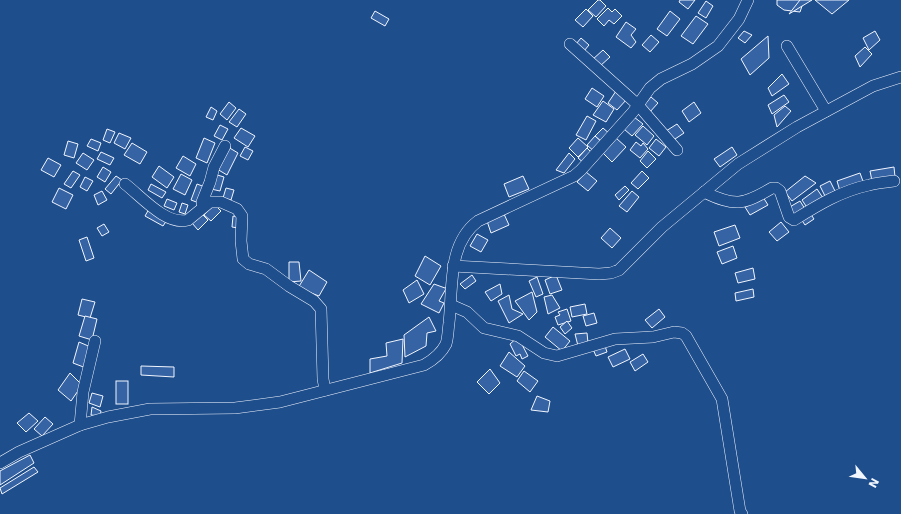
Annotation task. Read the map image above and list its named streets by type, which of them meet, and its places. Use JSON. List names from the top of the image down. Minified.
{"north":"bottom right"}
